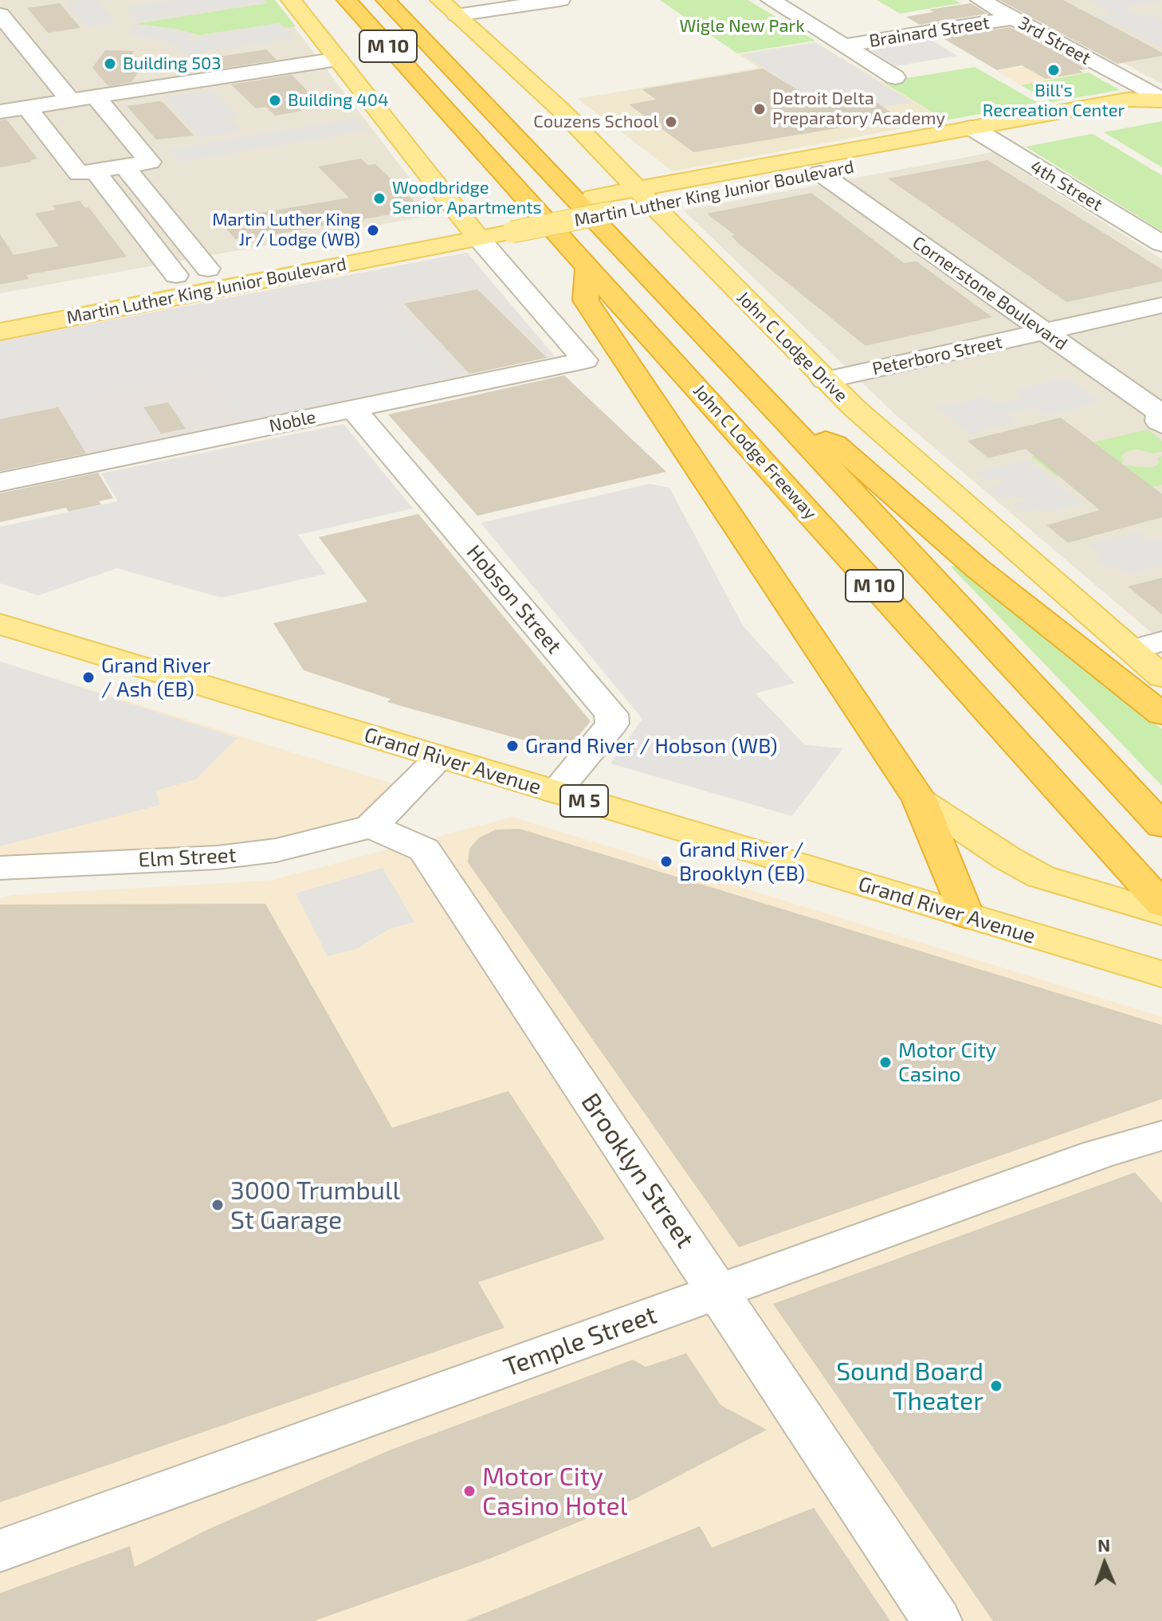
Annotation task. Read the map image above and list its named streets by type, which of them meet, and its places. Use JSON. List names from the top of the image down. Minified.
{"streets":{"highway":["M 10","John C Lodge Freeway"],"main road":["Martin Luther King Junior Boulevard","John C Lodge Drive","Grand River Avenue","M 5"],"street":["Brainard Street","3rd Street","4th Street","Cornerstone Boulevard","Peterboro Street","Noble","Hobson Street","Elm Street","Brooklyn Street","Temple Street"]},"crossings":[["Brainard Street","3rd Street"],["3rd Street","Martin Luther King Junior Boulevard"],["4th Street","Martin Luther King Junior Boulevard"],["Martin Luther King Junior Boulevard","Cornerstone Boulevard"],["Martin Luther King Junior Boulevard","John C Lodge Drive"],["Martin Luther King Junior Boulevard","Noble"],["Cornerstone Boulevard","Peterboro Street"],["John C Lodge Drive","Peterboro Street"],["Noble","Hobson Street"],["Hobson Street","Grand River Avenue"],["Elm Street","Brooklyn Street"],["Brooklyn Street","Temple Street"]],"parks":["Wigle New Park"],"places":["Building 503","Bill's Recreation Center","Building 404","Detroit Delta Preparatory Academy","Couzens School","Woodbridge Senior Apartments","Martin Luther King Jr / Lodge (WB)","Grand River / Ash (EB)","Grand River / Hobson (WB)","Grand River / Brooklyn (EB)","Motor City Casino","3000 Trumbull St Garage","Sound Board Theater","Motor City Casino Hotel"],"north":"top"}
